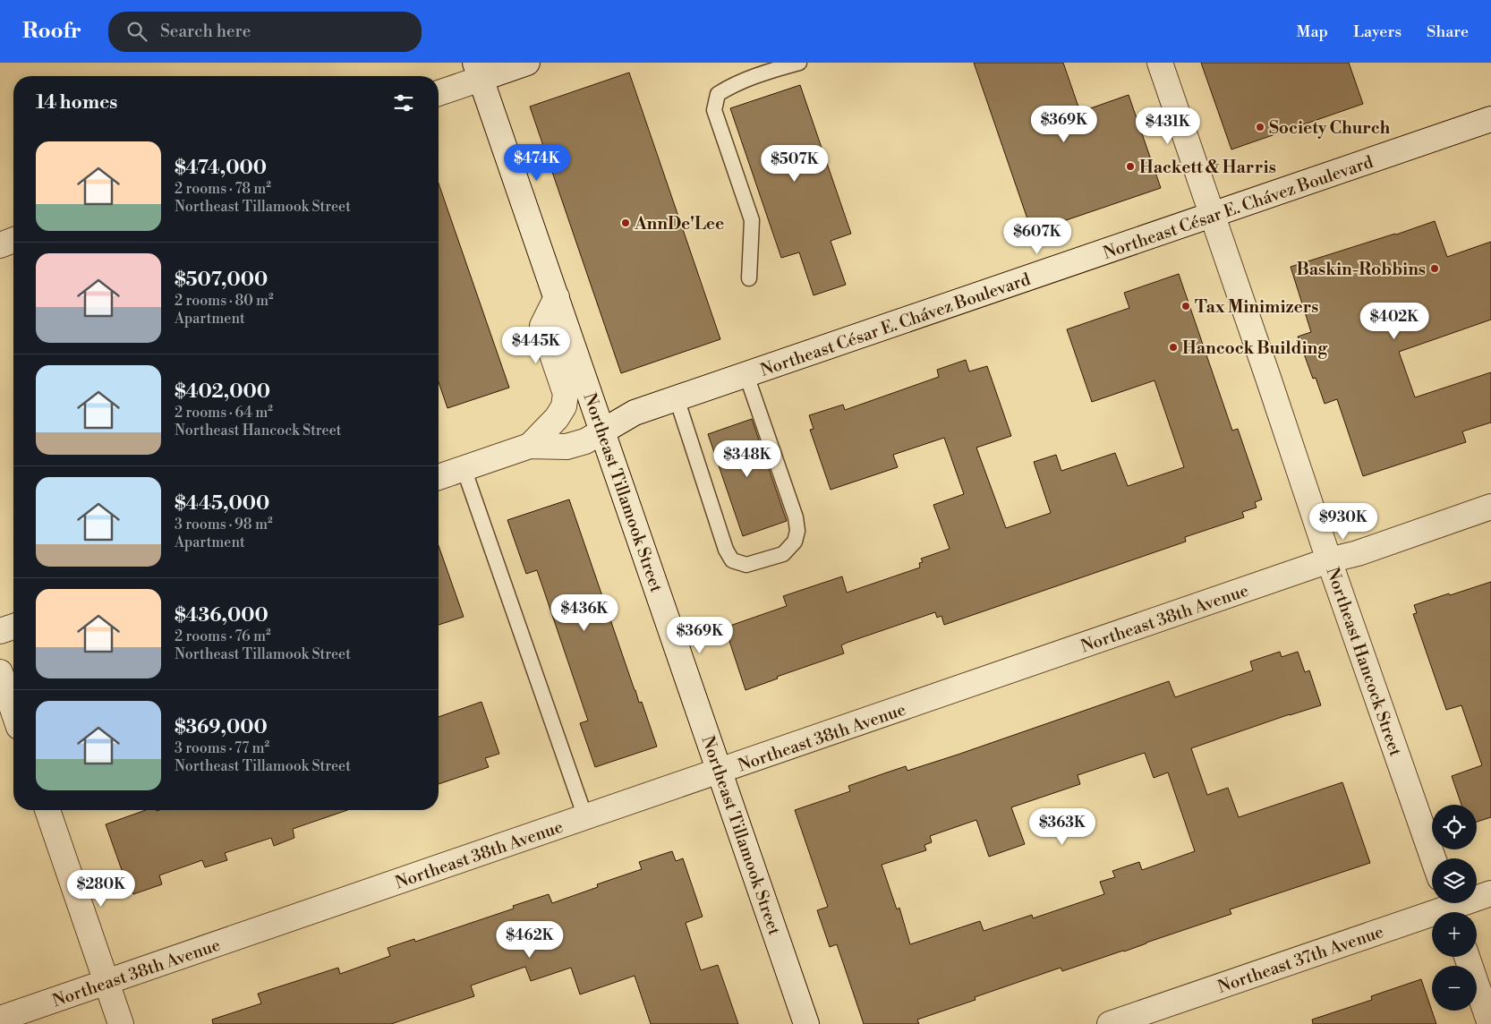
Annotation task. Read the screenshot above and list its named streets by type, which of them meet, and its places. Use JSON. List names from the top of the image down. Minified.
{"streets":{"street":["Northeast César E. Chávez Boulevard","Northeast Tillamook Street","Northeast 38th Avenue","Northeast Hancock Street","Northeast 37th Avenue"]},"crossings":[["Northeast César E. Chávez Boulevard","Northeast Tillamook Street"],["Northeast César E. Chávez Boulevard","Northeast Hancock Street"],["Northeast Tillamook Street","Northeast 38th Avenue"],["Northeast 38th Avenue","Northeast Hancock Street"]],"places":["Society Church","Hackett & Harris","AnnDe'Lee","Baskin-Robbins","Tax Minimizers","Hancock Building"],"page":{"header":"Roofr","search":"Search here","nav":["Map","Layers","Share"],"heading":"14 homes","price":["$369K","$431K","$474K","$507K","$607K","$402K","$445K","$348K","$930K","$436K","$369K","$363K","$280K","$462K"],"list":[{"name":"$474,000","note":"2 rooms · 78 m² · Northeast Tillamook Street"},{"name":"$507,000","note":"2 rooms · 80 m² · Apartment"},{"name":"$402,000","note":"2 rooms · 64 m² · Northeast Hancock Street"},{"name":"$445,000","note":"3 rooms · 98 m² · Apartment"},{"name":"$436,000","note":"2 rooms · 76 m² · Northeast Tillamook Street"},{"name":"$369,000","note":"3 rooms · 77 m² · Northeast Tillamook Street"}],"map_buttons":["+","−"]}}
